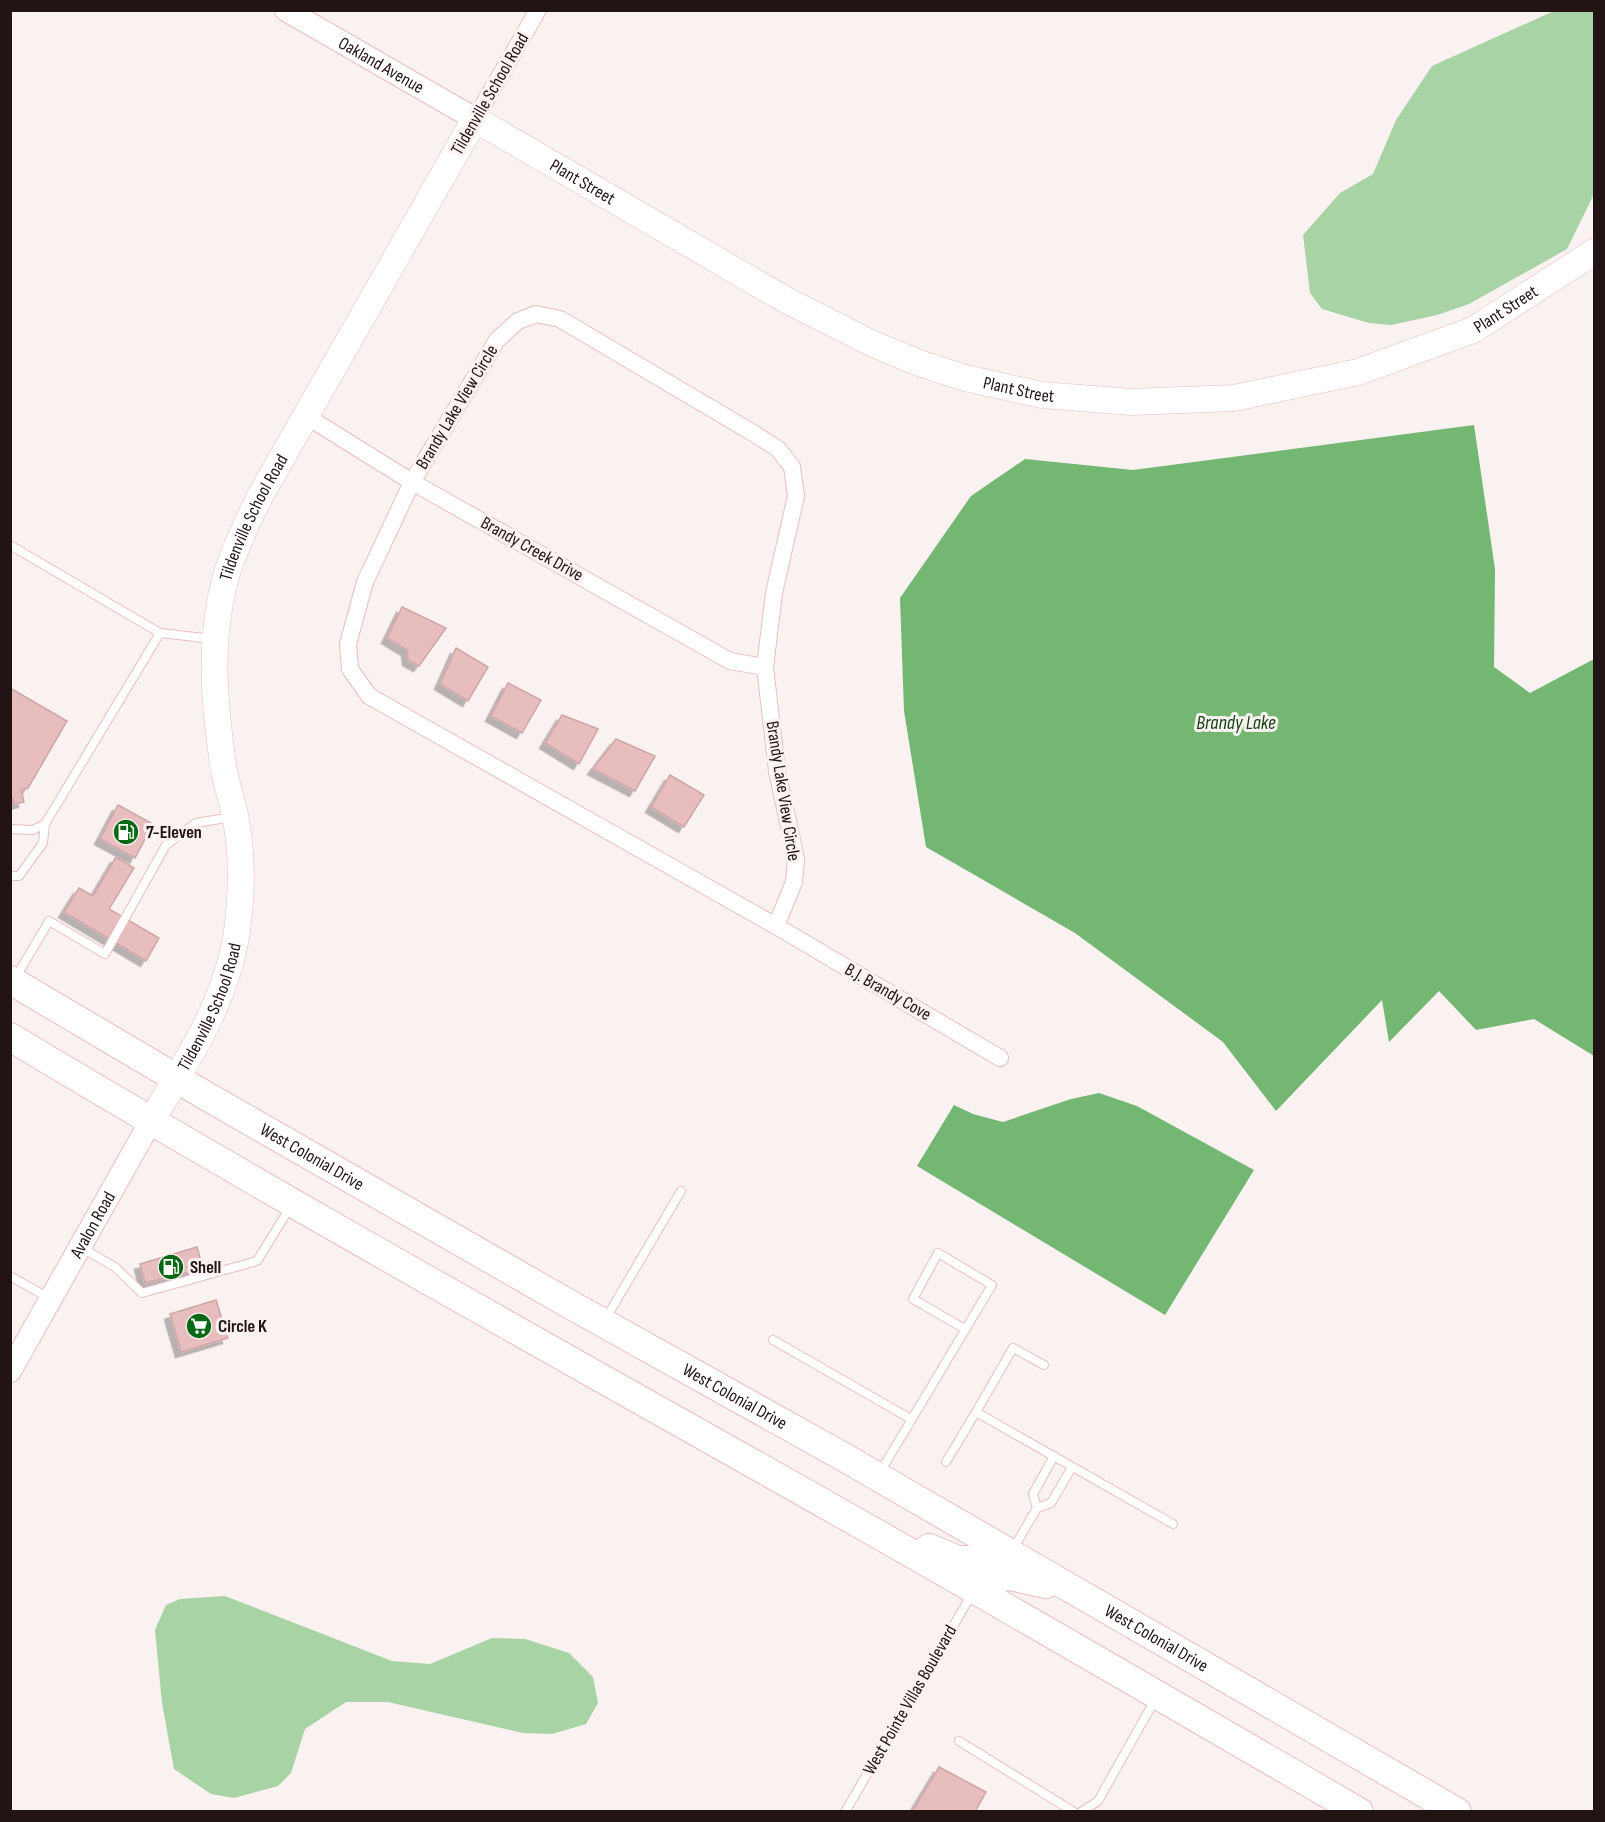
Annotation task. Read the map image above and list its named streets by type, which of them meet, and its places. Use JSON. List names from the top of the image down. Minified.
{"streets":{"highway":["West Colonial Drive"],"main road":["Oakland Avenue","Tildenville School Road","Plant Street","Avalon Road"],"street":["Brandy Lake View Circle","Brandy Creek Drive","B.J. Brandy Cove"],"lane":["West Pointe Villas Boulevard"]},"crossings":[["Oakland Avenue","Tildenville School Road"],["Oakland Avenue","Plant Street"],["Tildenville School Road","Plant Street"],["Tildenville School Road","Brandy Creek Drive"],["Tildenville School Road","West Colonial Drive"],["Tildenville School Road","Avalon Road"],["Brandy Lake View Circle","Brandy Creek Drive"],["Brandy Lake View Circle","B.J. Brandy Cove"],["West Colonial Drive","Avalon Road"]],"water":["Brandy Lake"],"places":{"fuel station":["7-Eleven","Shell"],"supermarket":["Circle K"]}}
